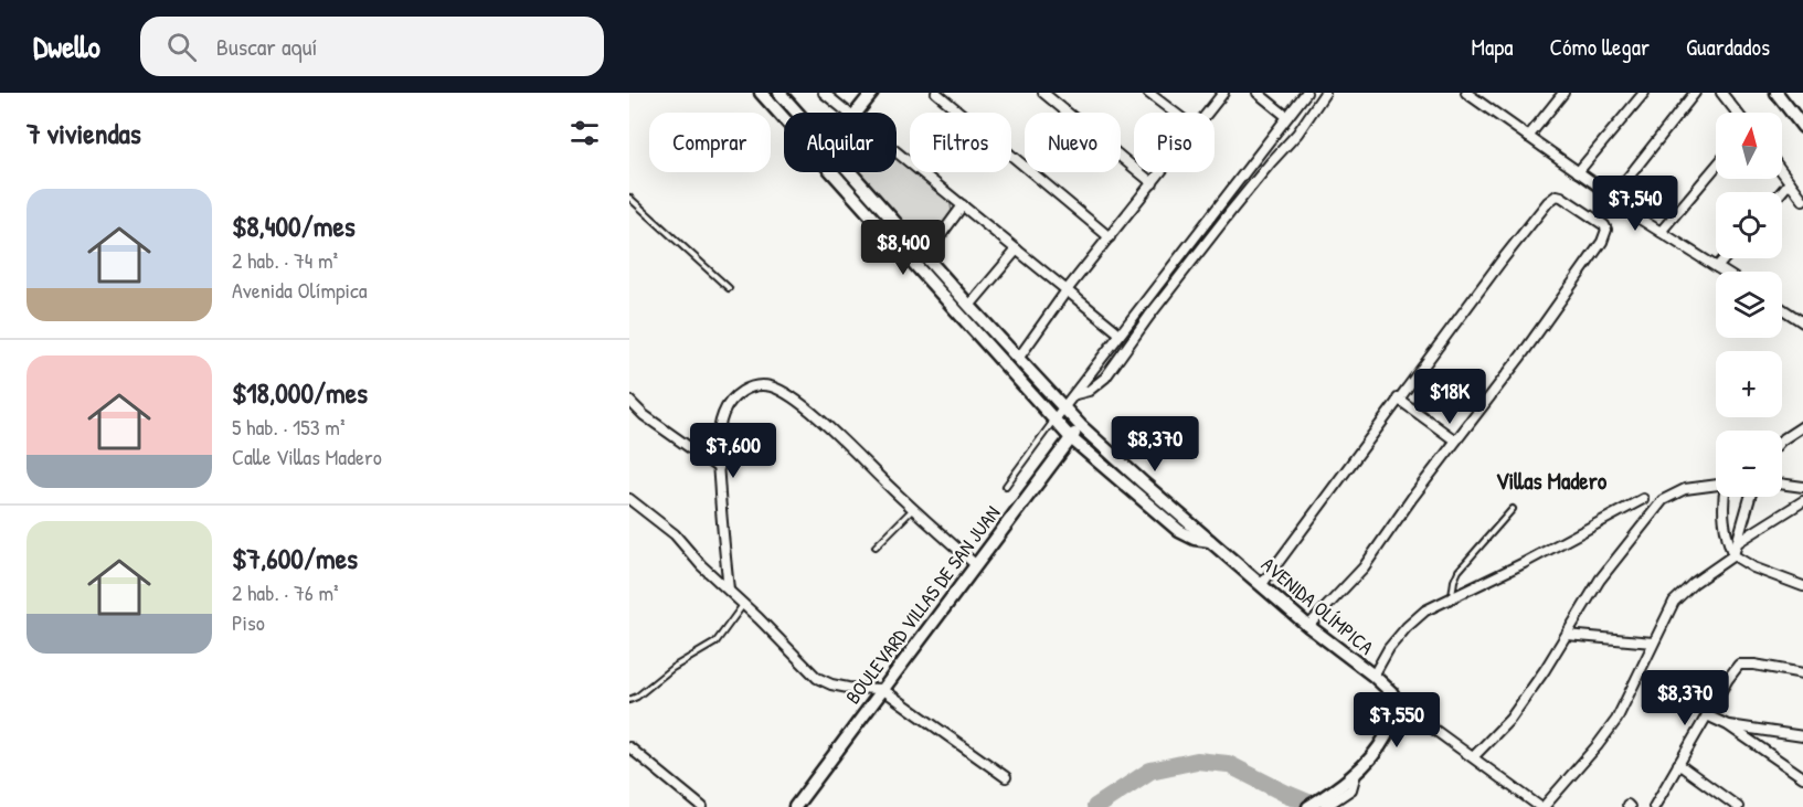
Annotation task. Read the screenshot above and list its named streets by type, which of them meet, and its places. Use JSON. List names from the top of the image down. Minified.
{"streets":{"street":["BOULEVARD VILLAS DE SAN JUAN","AVENIDA OLÍMPICA"]},"crossings":[["BOULEVARD VILLAS DE SAN JUAN","AVENIDA OLÍMPICA"]],"districts":["Villas Madero"],"north":"top","page":{"header":"Dwello","search":"Buscar aquí","nav":["Mapa","Cómo llegar","Guardados"],"heading":"7 viviendas","map_buttons":["+","−"],"chip":["Comprar","Alquilar","Filtros","Nuevo","Piso"],"list":[{"name":"$8,400/mes","note":"2 hab. · 74 m² · Avenida Olímpica"},{"name":"$18,000/mes","note":"5 hab. · 153 m² · Calle Villas Madero"},{"name":"$7,600/mes","note":"2 hab. · 76 m² · Piso"}],"price":["$7,540","$8,400","$18K","$8,370","$7,600","$8,370","$7,550"]}}
